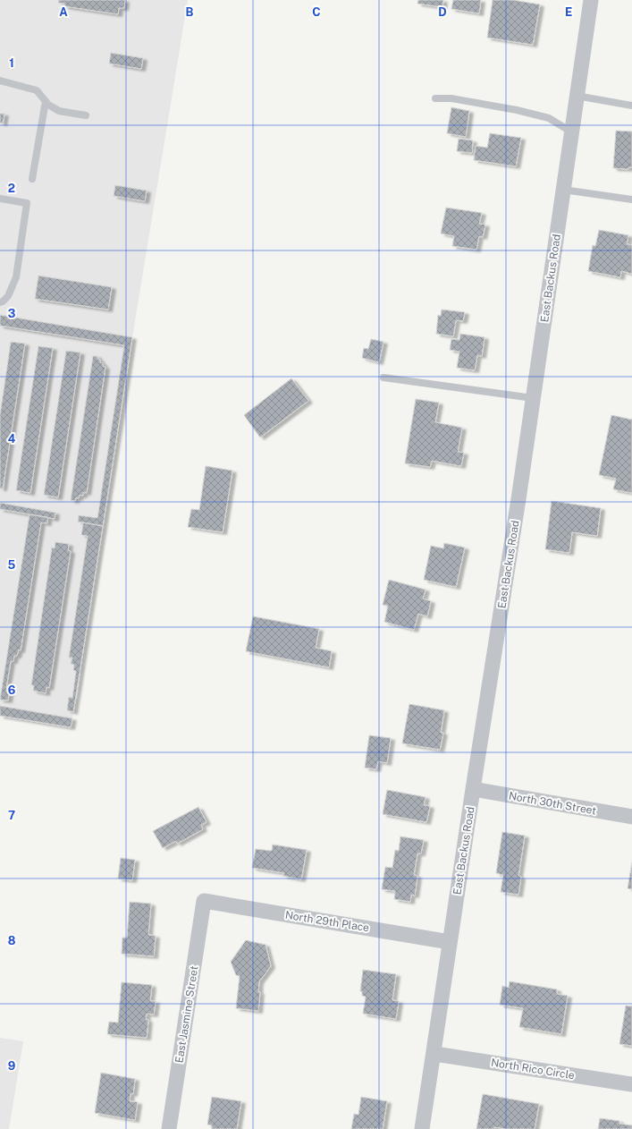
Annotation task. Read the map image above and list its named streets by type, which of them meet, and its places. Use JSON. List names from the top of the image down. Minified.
{"streets":{"street":["East Backus Road","North 30th Street","North 29th Place","East Jasmine Street","North Rico Circle"]},"crossings":[["East Backus Road","North 30th Street"],["East Backus Road","North 29th Place"],["East Backus Road","North Rico Circle"],["North 29th Place","East Jasmine Street"]],"grid":{"columns":["A","B","C","D","E"],"rows":["1","2","3","4","5","6","7","8","9"]}}
